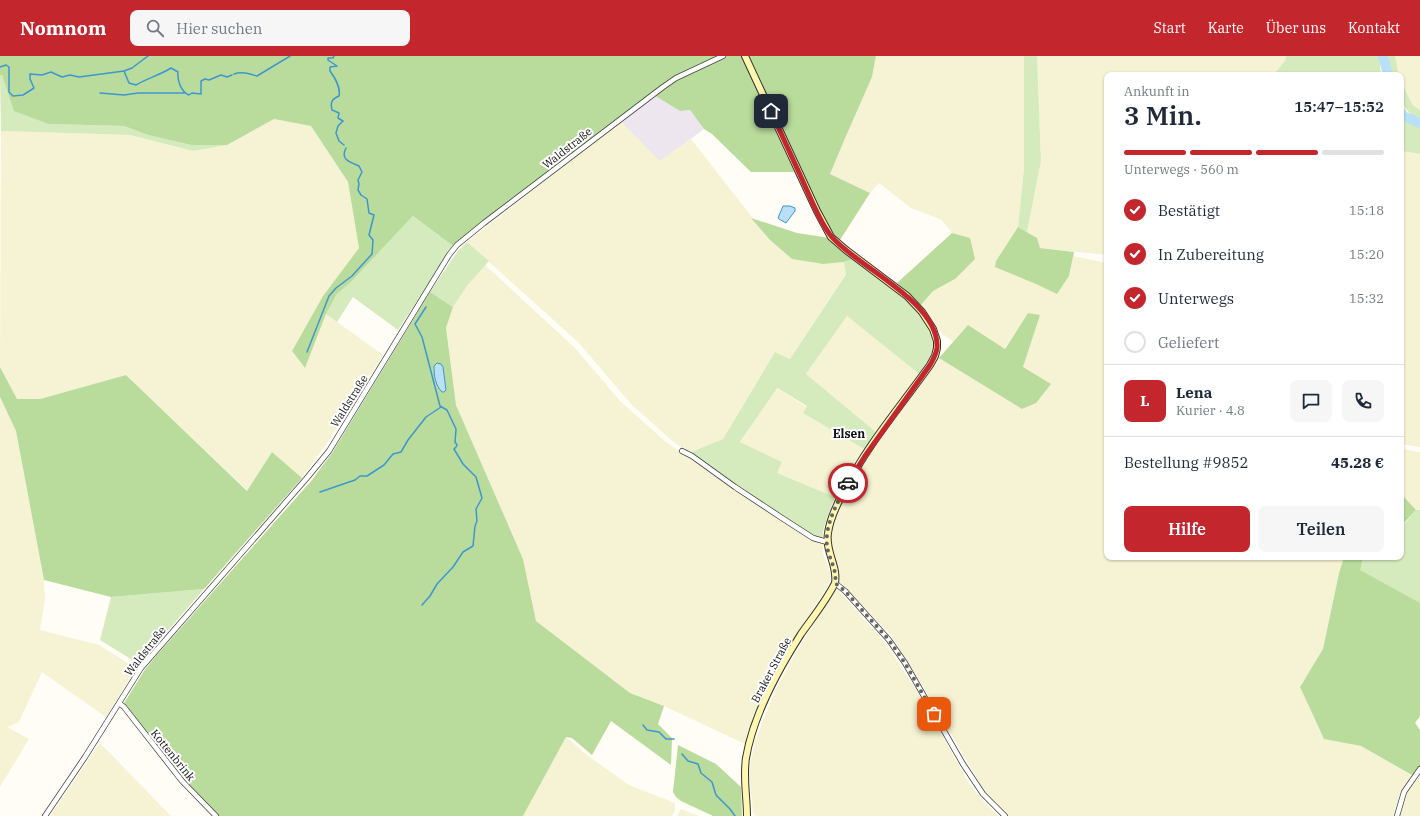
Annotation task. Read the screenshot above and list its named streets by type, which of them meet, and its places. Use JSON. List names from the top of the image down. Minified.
{"streets":{"main road":["Braker Straße"],"street":["Waldstraße","Kottenbrink"]},"crossings":[["Waldstraße","Kottenbrink"]],"districts":["Elsen"],"page":{"header":"Nomnom","search":"Hier suchen","nav":["Start","Karte","Über uns","Kontakt"],"heading":["3 Min.","Ankunft in","15:47–15:52"],"panel":["Lena","Kurier · 4.8","Bestellung #9852","45.28 €"],"bar":"Unterwegs · 560 m","list":[["Bestätigt","15:18"],["In Zubereitung","15:20"],["Unterwegs","15:32"],"Geliefert"],"round":"L","buttons":["Hilfe","Teilen"]}}
